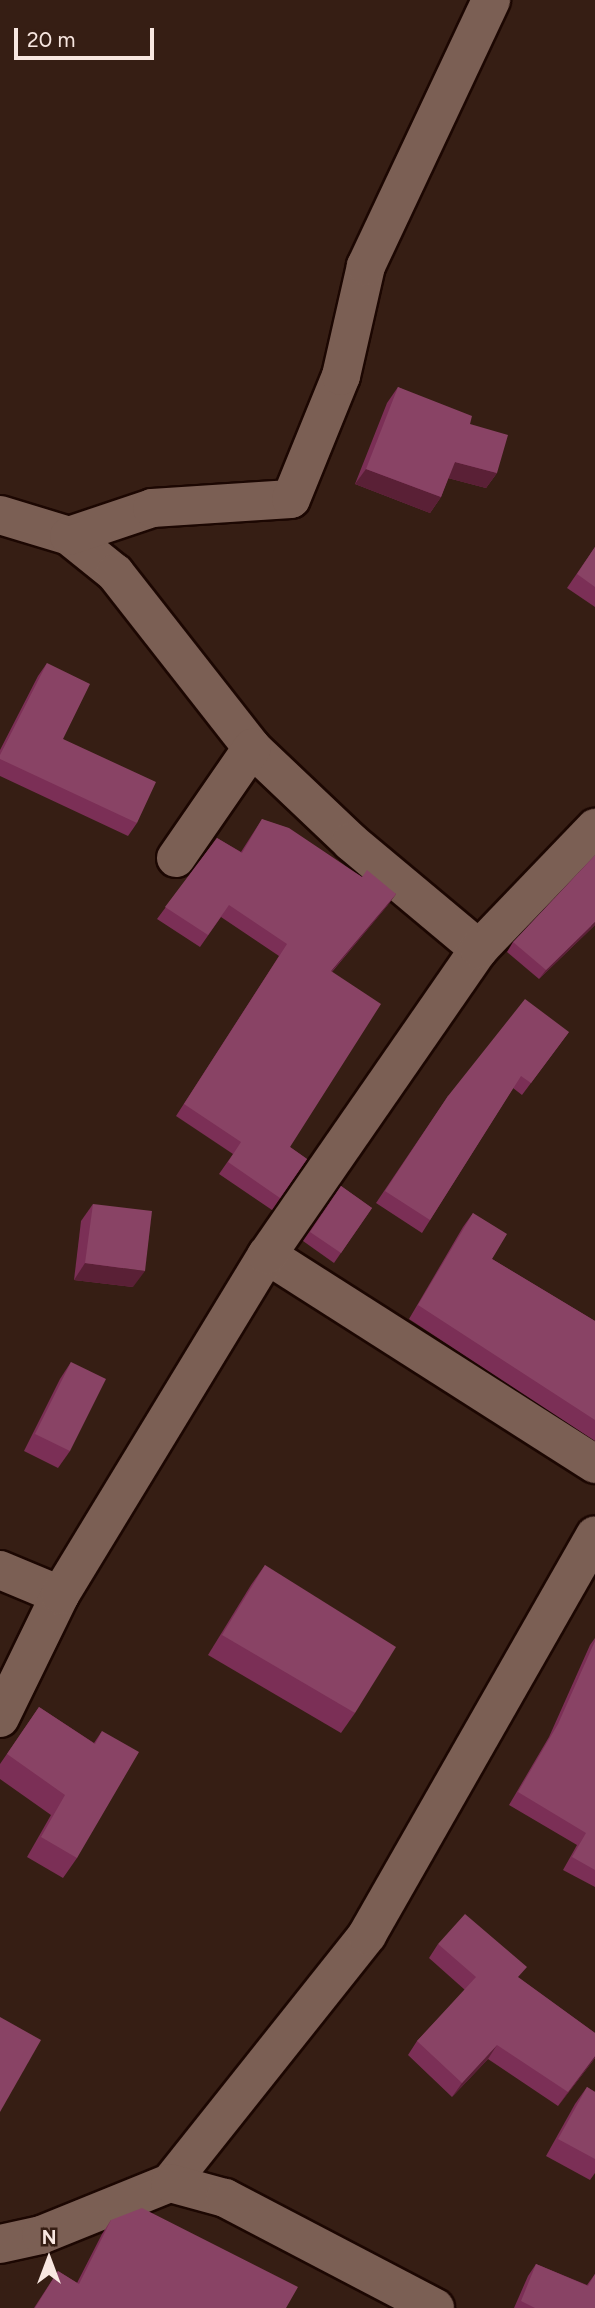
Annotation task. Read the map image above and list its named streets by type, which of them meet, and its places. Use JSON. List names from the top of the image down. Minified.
{"scale_bar":"20 m","north":"top"}
